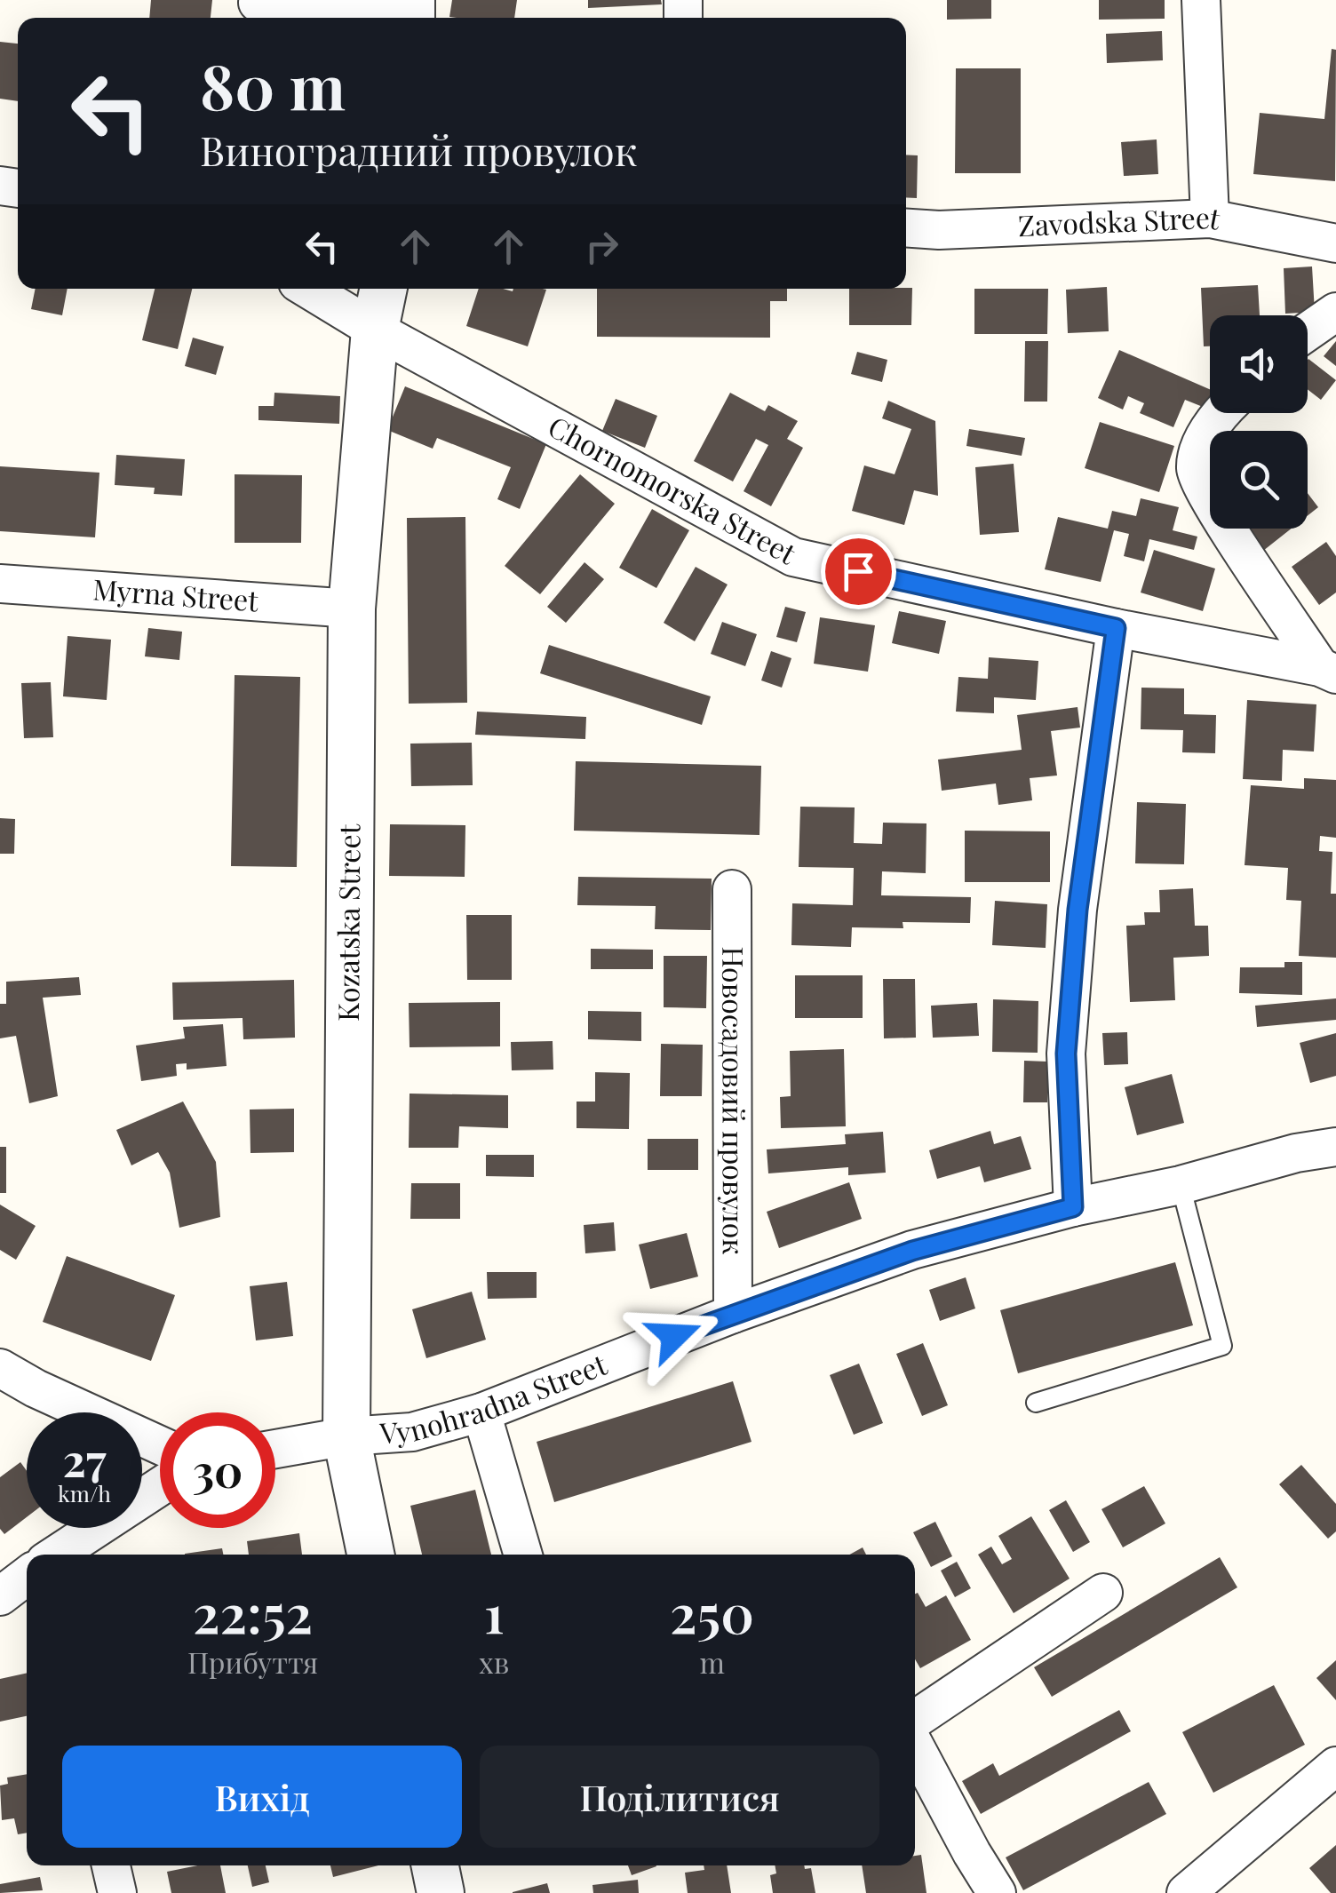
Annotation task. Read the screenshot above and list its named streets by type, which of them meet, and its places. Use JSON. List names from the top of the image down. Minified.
{"streets":{"street":["Zavodska Street","Chornomorska Street","Myrna Street","Kozatska Street","Новосадовий провулок","Vynohradna Street"]},"crossings":[["Chornomorska Street","Kozatska Street"],["Myrna Street","Kozatska Street"],["Kozatska Street","Vynohradna Street"],["Новосадовий провулок","Vynohradna Street"]],"page":{"turn":["80 m","Виноградний провулок"],"speed":"27 km/h","limit":"30","eta":["22:52","Прибуття","1","хв","250","m"],"buttons":["Вихід","Поділитися"]}}
